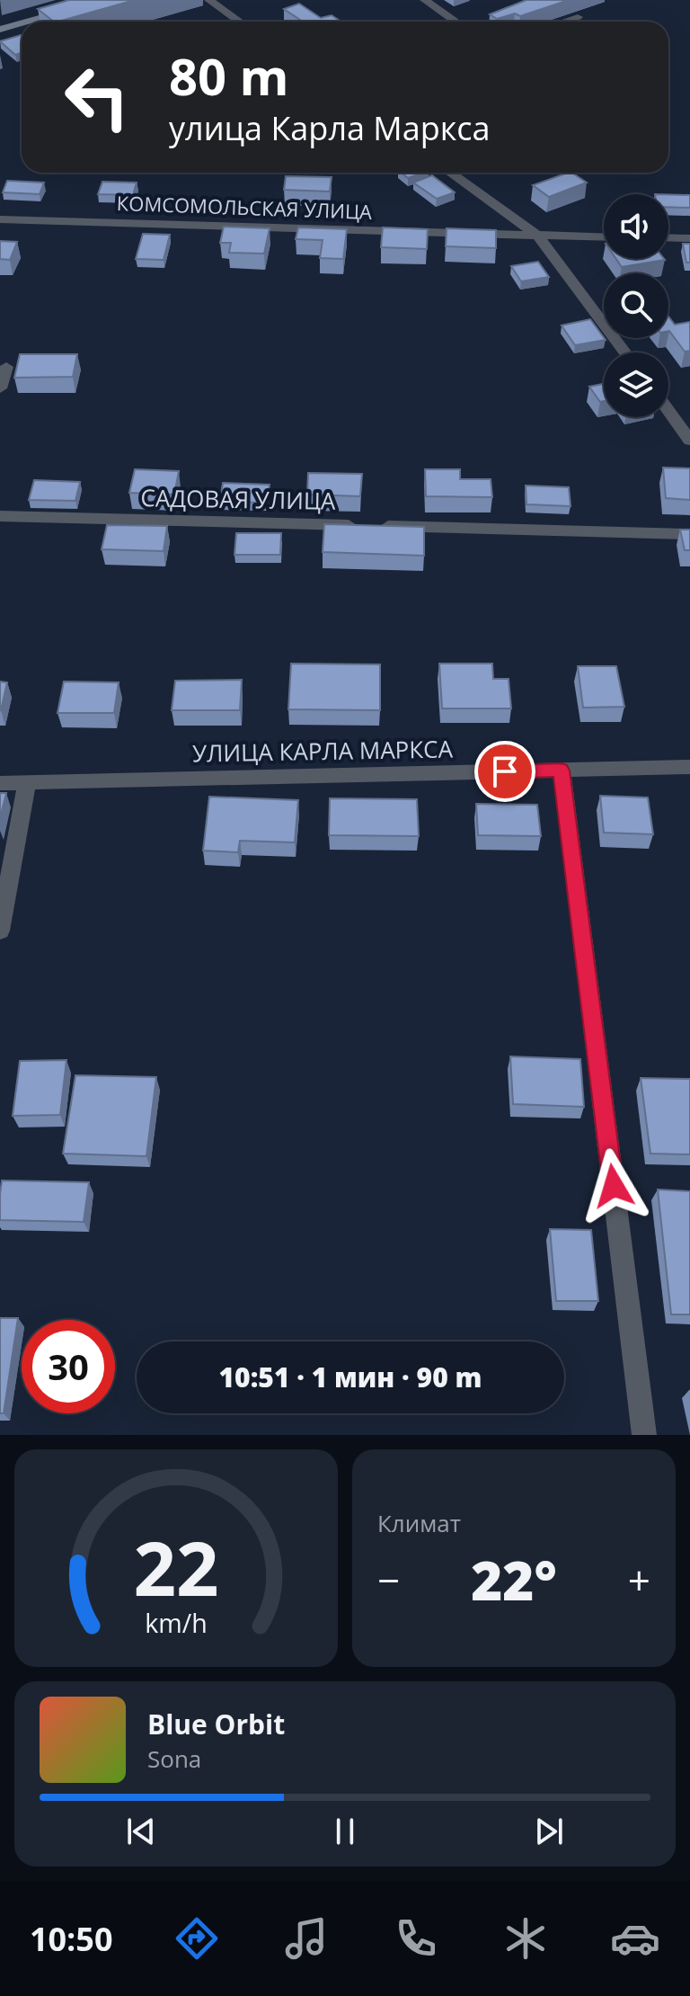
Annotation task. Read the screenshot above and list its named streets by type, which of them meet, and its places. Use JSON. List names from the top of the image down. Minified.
{"streets":{"street":["КОМСОМОЛЬСКАЯ УЛИЦА","САДОВАЯ УЛИЦА","УЛИЦА КАРЛА МАРКСА"]},"page":{"turn":["80 m","улица Карла Маркса"],"limit":"30","trip":"10:51 · 1 мин · 90 m","tile":"Климат","heat":["−","22°","+"],"song":["Blue Orbit","Sona"],"tabs":"10:50","gauge":["22","km/h"]}}
